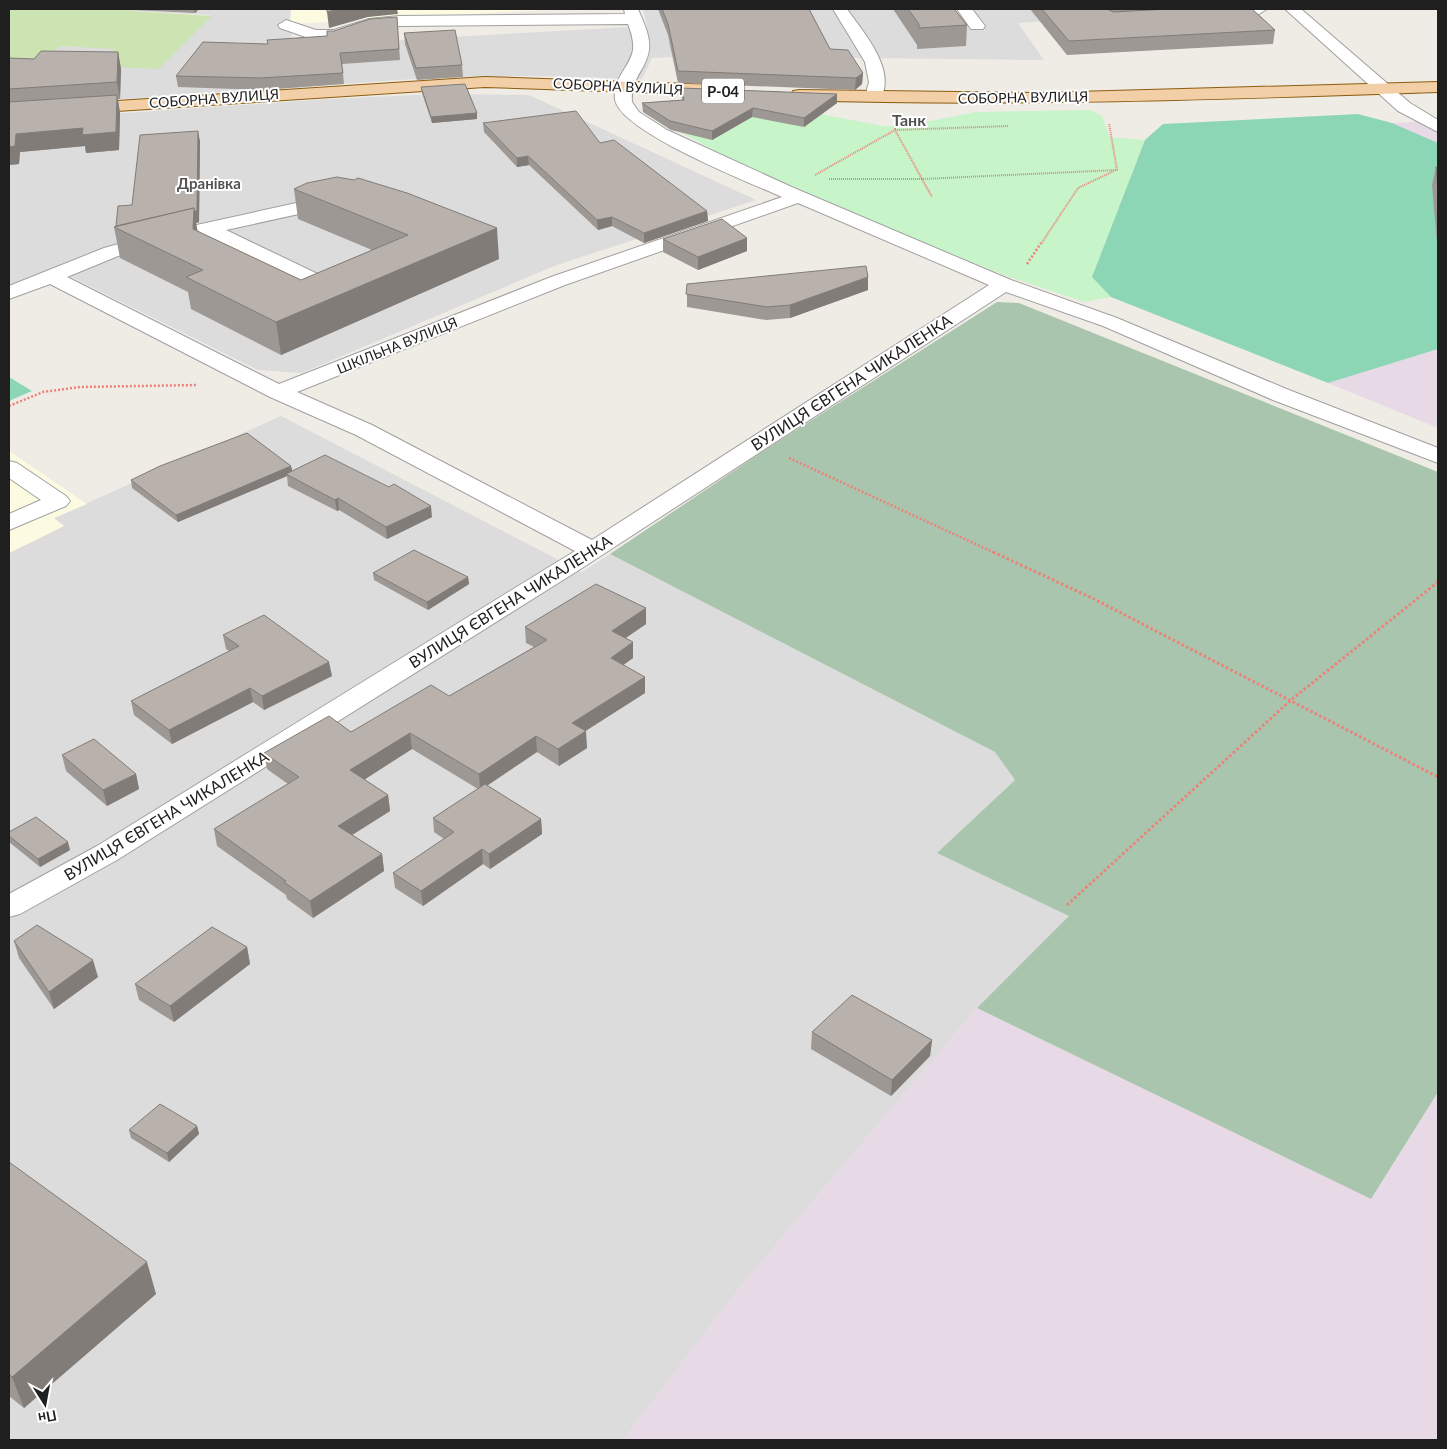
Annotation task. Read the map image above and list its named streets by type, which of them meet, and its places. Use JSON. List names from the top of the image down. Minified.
{"streets":{"main road":["СОБОРНА ВУЛИЦЯ","Р-04"],"street":["ШКІЛЬНА ВУЛИЦЯ","ВУЛИЦЯ ЄВГЕНА ЧИКАЛЕНКА"]},"districts":["Танк","Дранівка"],"north":"bottom"}
